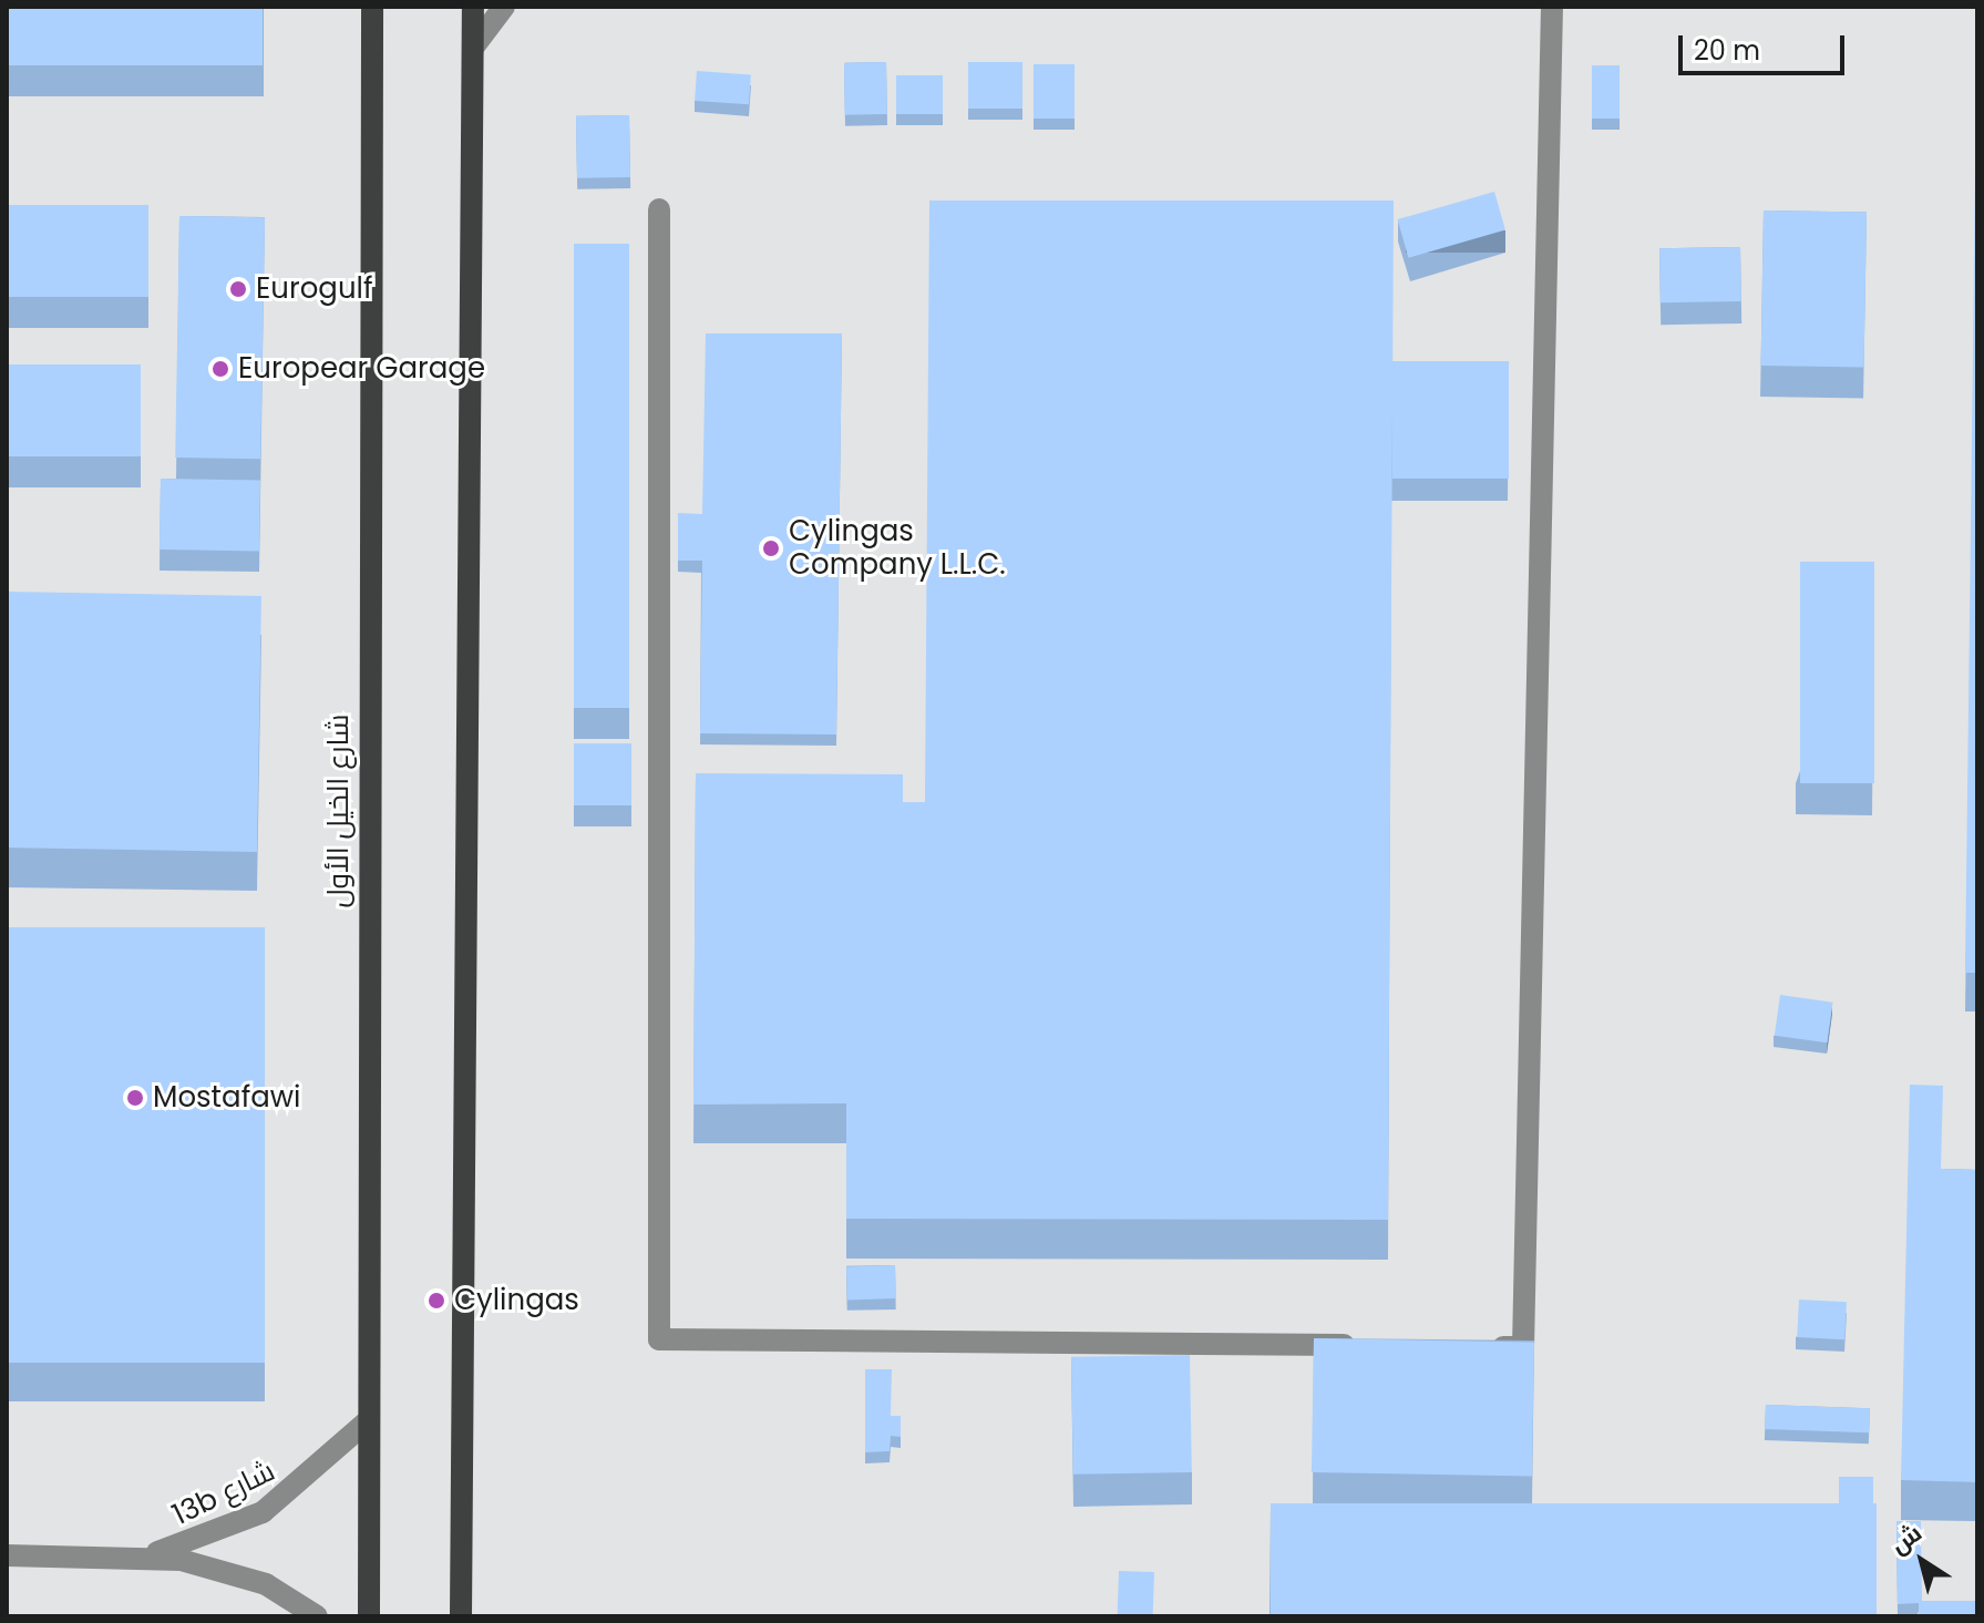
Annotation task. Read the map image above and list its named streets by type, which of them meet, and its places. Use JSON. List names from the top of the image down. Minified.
{"streets":{"main road":["شارع الخيل الأول"],"lane":["13b شارع"]},"crossings":[["شارع الخيل الأول","13b شارع"]],"places":["Eurogulf","Europear Garage","Cylingas Company L.L.C.","Mostafawi","Cylingas"],"scale_bar":"20 m","north":"top left"}
